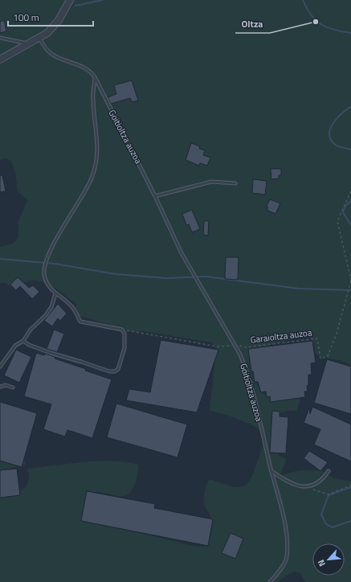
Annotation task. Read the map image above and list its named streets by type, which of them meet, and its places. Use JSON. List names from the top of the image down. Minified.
{"streets":{"lane":["Goitioltza auzoa"],"path":["Garaioltza auzoa"]},"crossings":[["Goitioltza auzoa","Garaioltza auzoa"]],"places":["Oltza"],"scale_bar":"100 m","north":"bottom left"}
